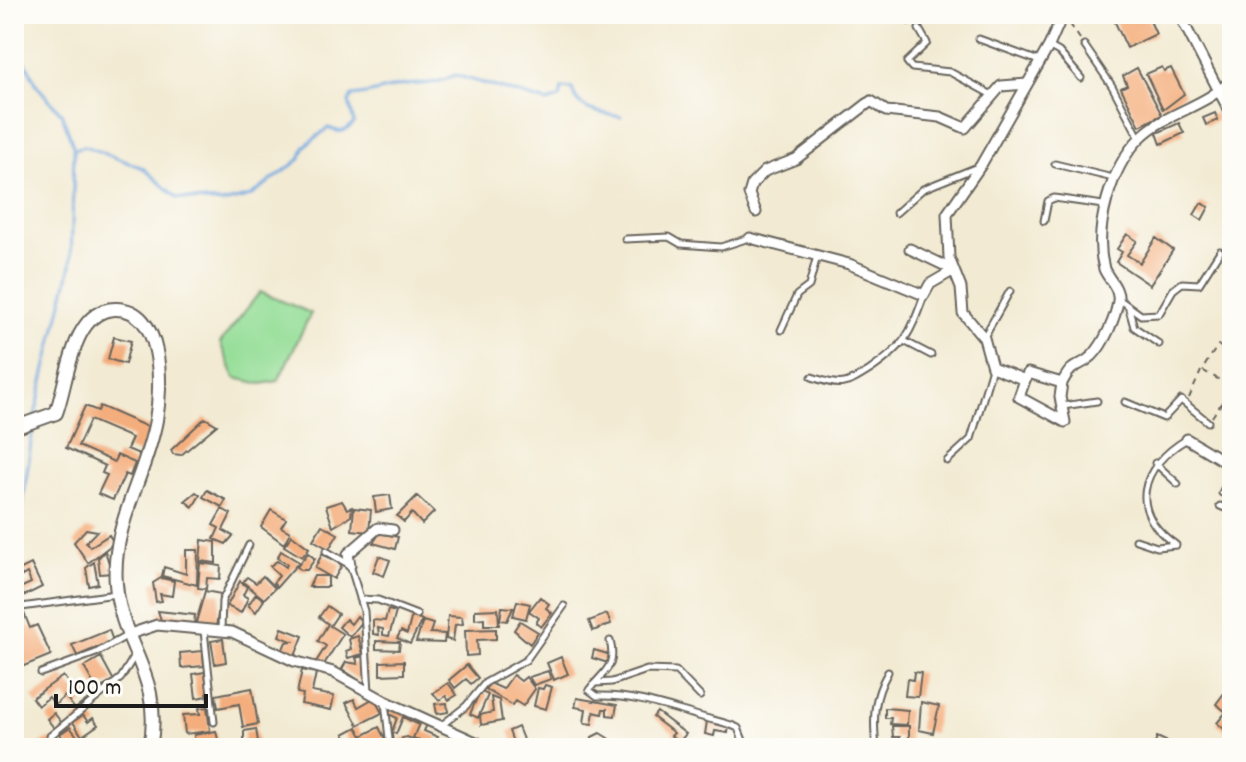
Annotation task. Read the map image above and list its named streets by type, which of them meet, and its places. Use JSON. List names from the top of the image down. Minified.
{"scale_bar":"100 m"}
